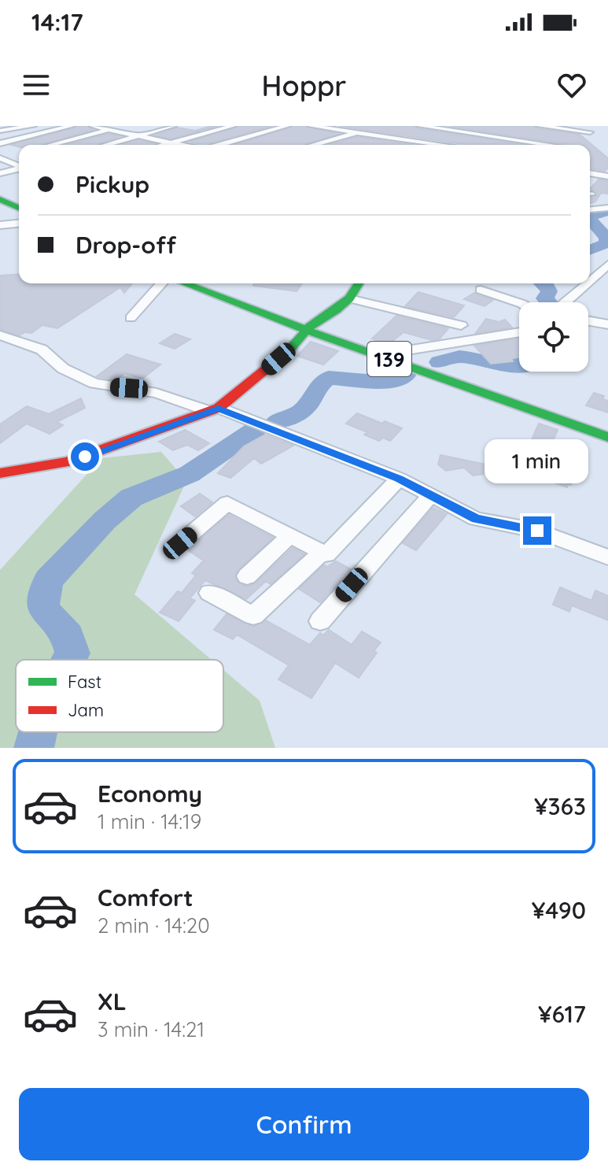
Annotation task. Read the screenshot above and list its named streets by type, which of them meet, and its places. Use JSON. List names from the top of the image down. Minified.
{"streets":{"main road":["139"]},"legend":["Fast","Jam"],"page":{"status":"14:17","header":"Hoppr","banner":["Pickup","Drop-off"],"bubble":"1 min","list":[{"name":"Economy","note":"1 min · 14:19","value":"¥363"},{"name":"Comfort","note":"2 min · 14:20","value":"¥490"},{"name":"XL","note":"3 min · 14:21","value":"¥617"}],"buttons":"Confirm"}}
